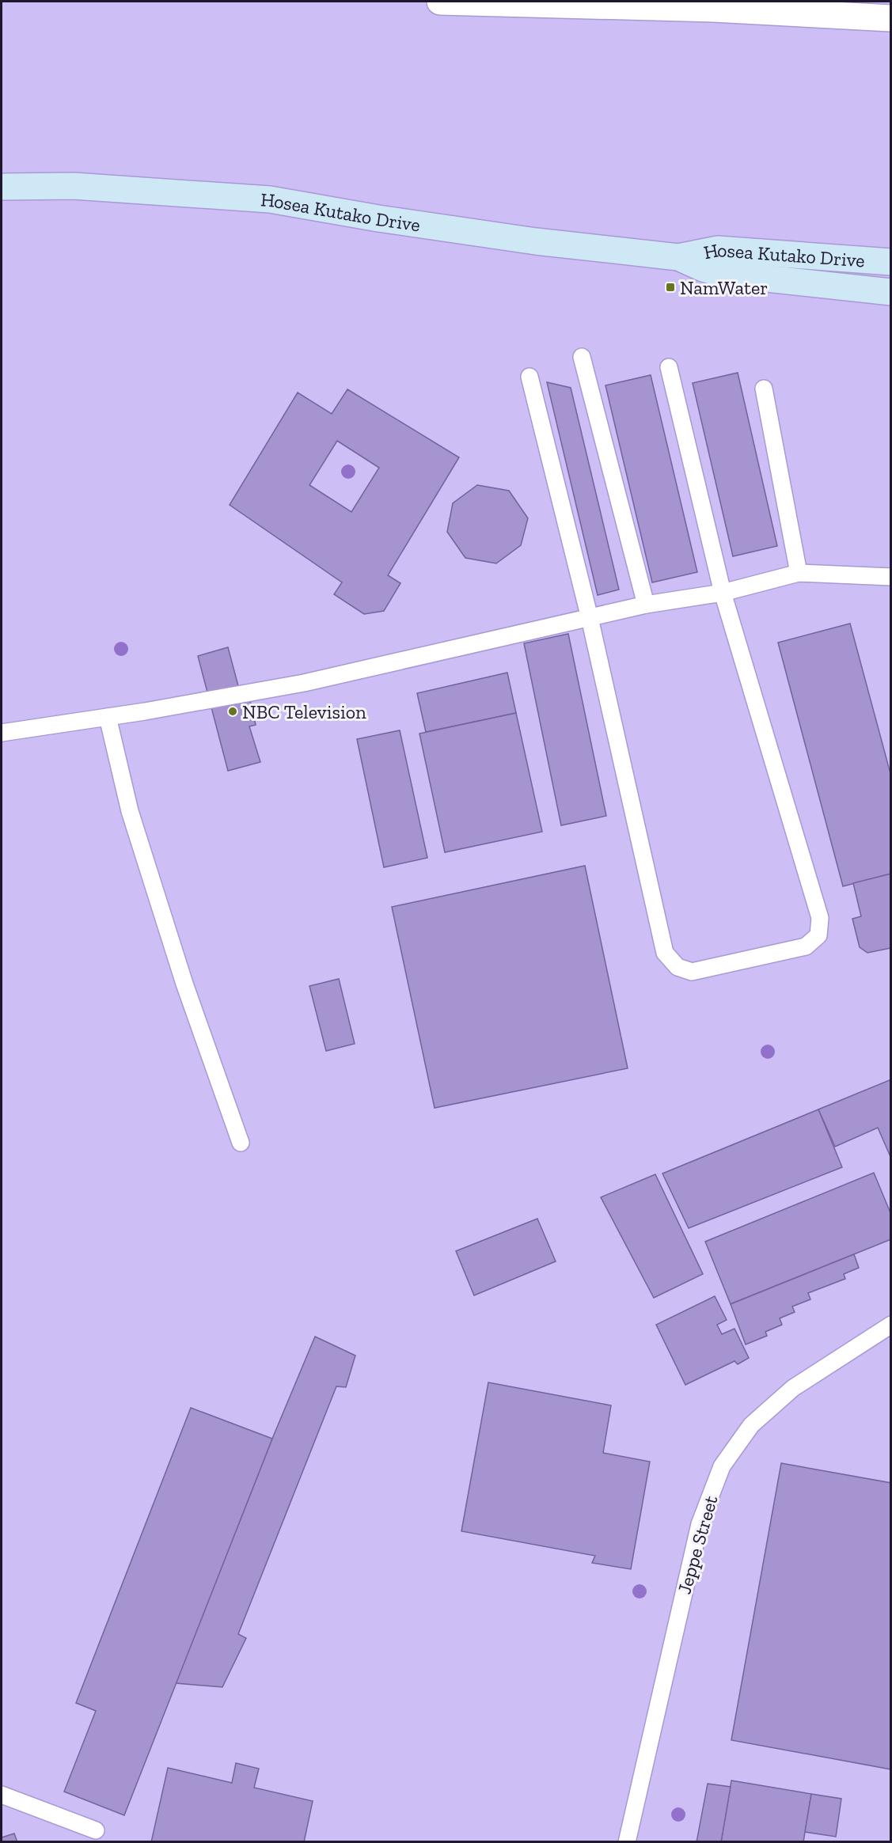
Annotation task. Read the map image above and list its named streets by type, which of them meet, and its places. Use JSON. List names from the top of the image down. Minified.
{"streets":{"main road":["Hosea Kutako Drive"],"lane":["Jeppe Street"]},"places":{"transit":["NamWater"],"other":["NBC Television"]}}
